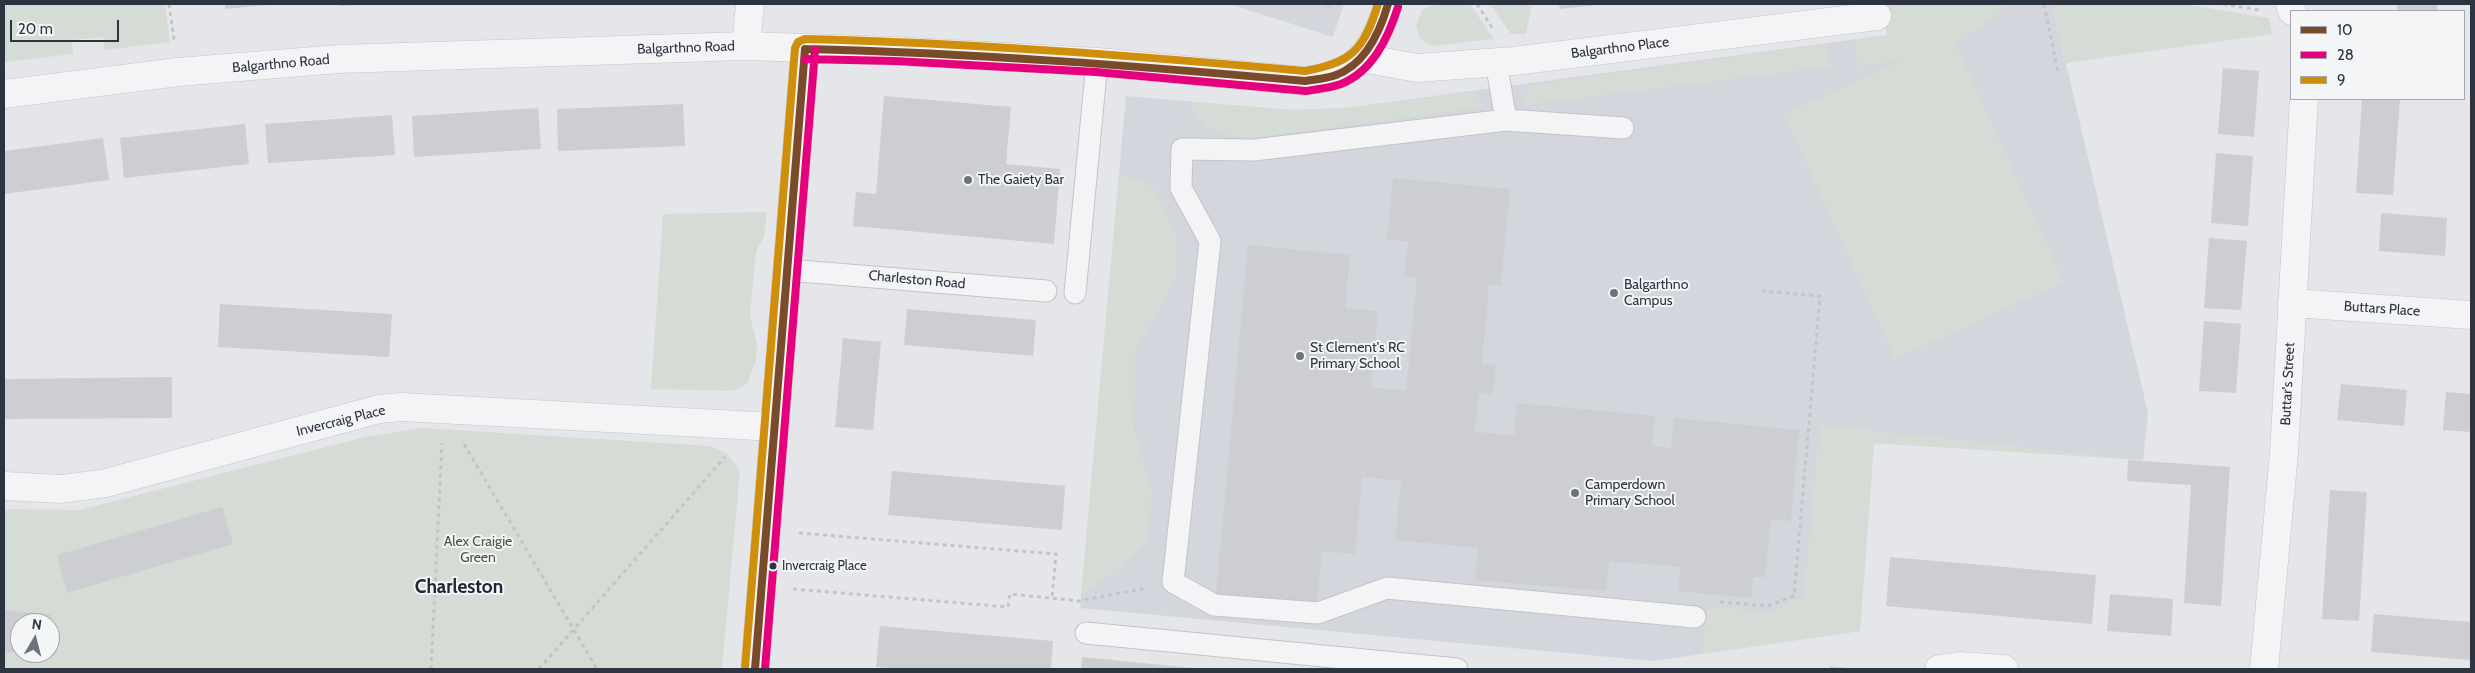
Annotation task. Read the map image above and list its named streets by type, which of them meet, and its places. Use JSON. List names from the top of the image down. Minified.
{"streets":{"street":["Balgarthno Road","Balgarthno Place","Buttars Place","Buttar's Street","Invercraig Place"],"lane":["Charleston Road"]},"crossings":[["Balgarthno Road","Balgarthno Place"],["Buttars Place","Buttar's Street"]],"districts":["Charleston"],"parks":["Alex Craigie Green"],"places":["The Gaiety Bar","Balgarthno Campus","St Clement's RC Primary School","Camperdown Primary School","Invercraig Place"],"lines":["transit line 10","transit line 9","transit line 28"],"legend":["10","28","9"],"scale_bar":"20 m","north":"top"}
